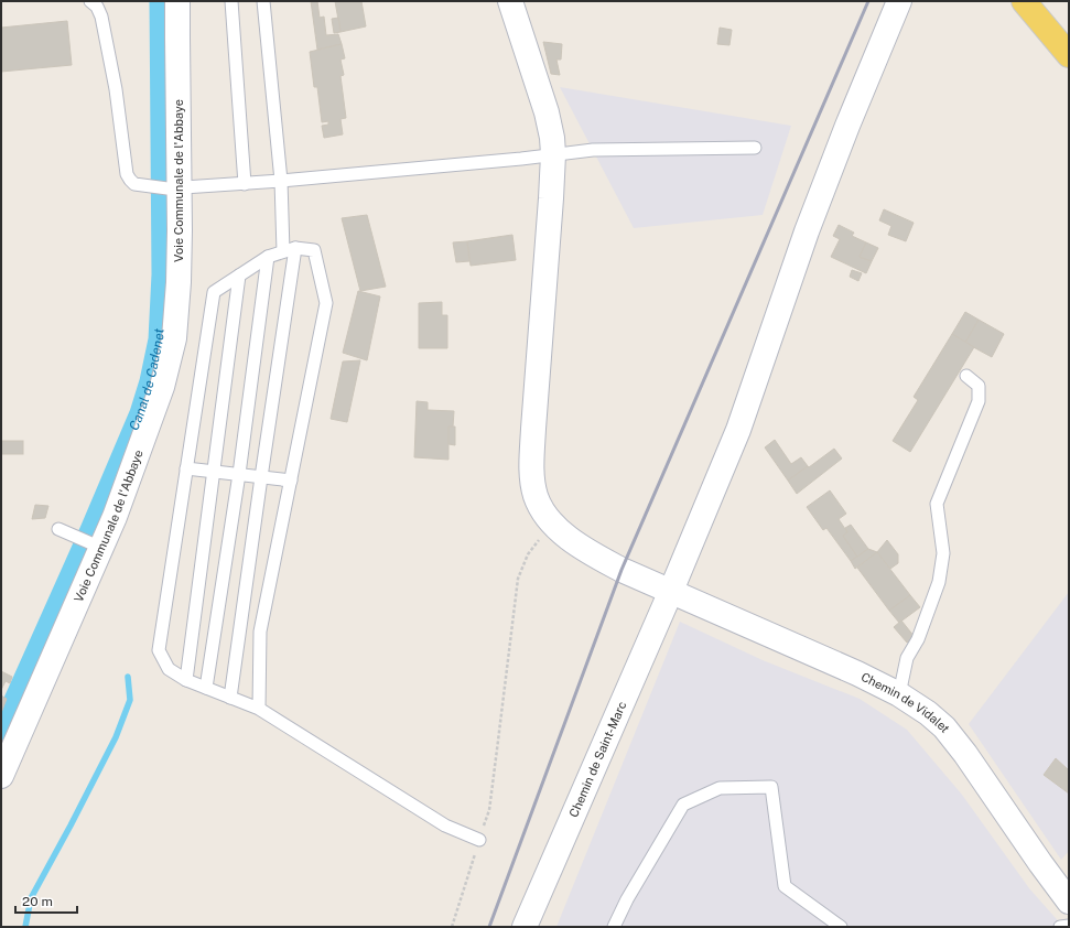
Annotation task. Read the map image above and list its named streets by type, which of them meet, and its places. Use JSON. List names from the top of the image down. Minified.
{"streets":{"street":["Voie Communale de l'Abbaye","Chemin de Vidalet","Chemin de Saint-Marc"]},"crossings":[["Chemin de Vidalet","Chemin de Saint-Marc"]],"water":["Canal de Cadenet"],"scale_bar":"20 m"}
